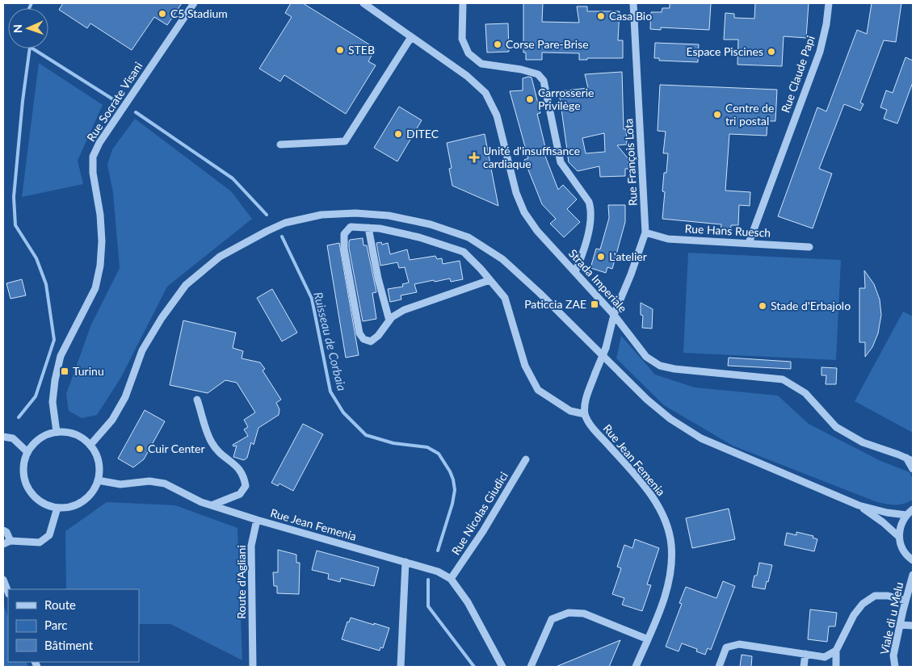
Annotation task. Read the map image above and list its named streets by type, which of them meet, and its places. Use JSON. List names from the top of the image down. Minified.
{"streets":{"street":["Rue Claude Papi","Rue Socrate Visani","Rue François Lota","Rue Hans Ruesch","Strada Imperiale","Rue Jean Femenia","Rue Nicolas Giudici","Route d'Agliani","Viale di u Melu"]},"crossings":[["Rue Claude Papi","Rue Hans Ruesch"],["Rue François Lota","Rue Hans Ruesch"],["Rue François Lota","Strada Imperiale"],["Rue Jean Femenia","Rue Nicolas Giudici"],["Rue Jean Femenia","Route d'Agliani"]],"water":["Ruisseau de Corbaia"],"places":{"other":["C5 Stadium","Casa Bio","Corse Pare-Brise","STEB","Espace Piscines","Carrosserie Privilège","Centre de tri postal","DITEC","L'atelier","Stade d'Erbajolo","Cuir Center"],"health":["Unité d'insuffisance cardiaque"],"transit":["Paticcia ZAE","Turinu"]},"legend":["Route","Parc","Bâtiment"],"north":"left"}
